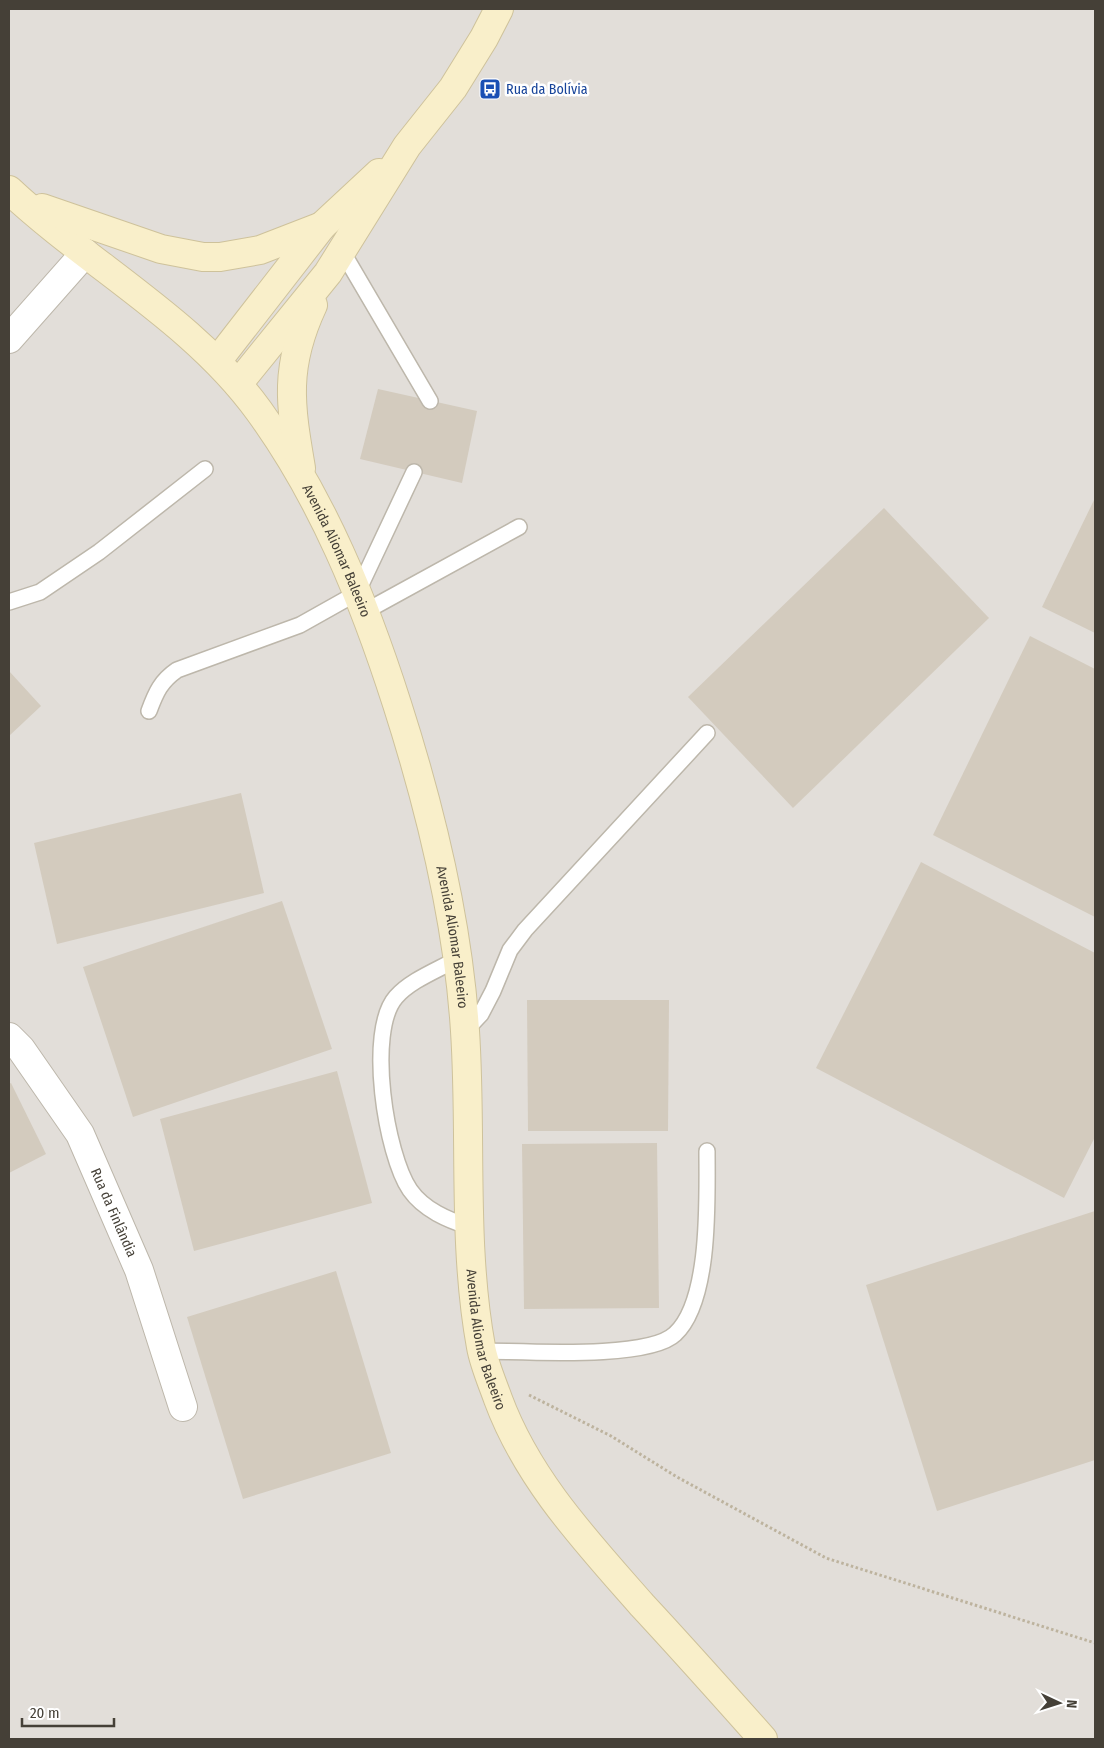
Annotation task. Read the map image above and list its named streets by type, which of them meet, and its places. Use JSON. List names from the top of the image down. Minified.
{"streets":{"main road":["Avenida Aliomar Baleeiro"],"street":["Rua da Finlândia"]},"places":{"bus stop":["Rua da Bolívia"]},"scale_bar":"20 m","north":"right"}
